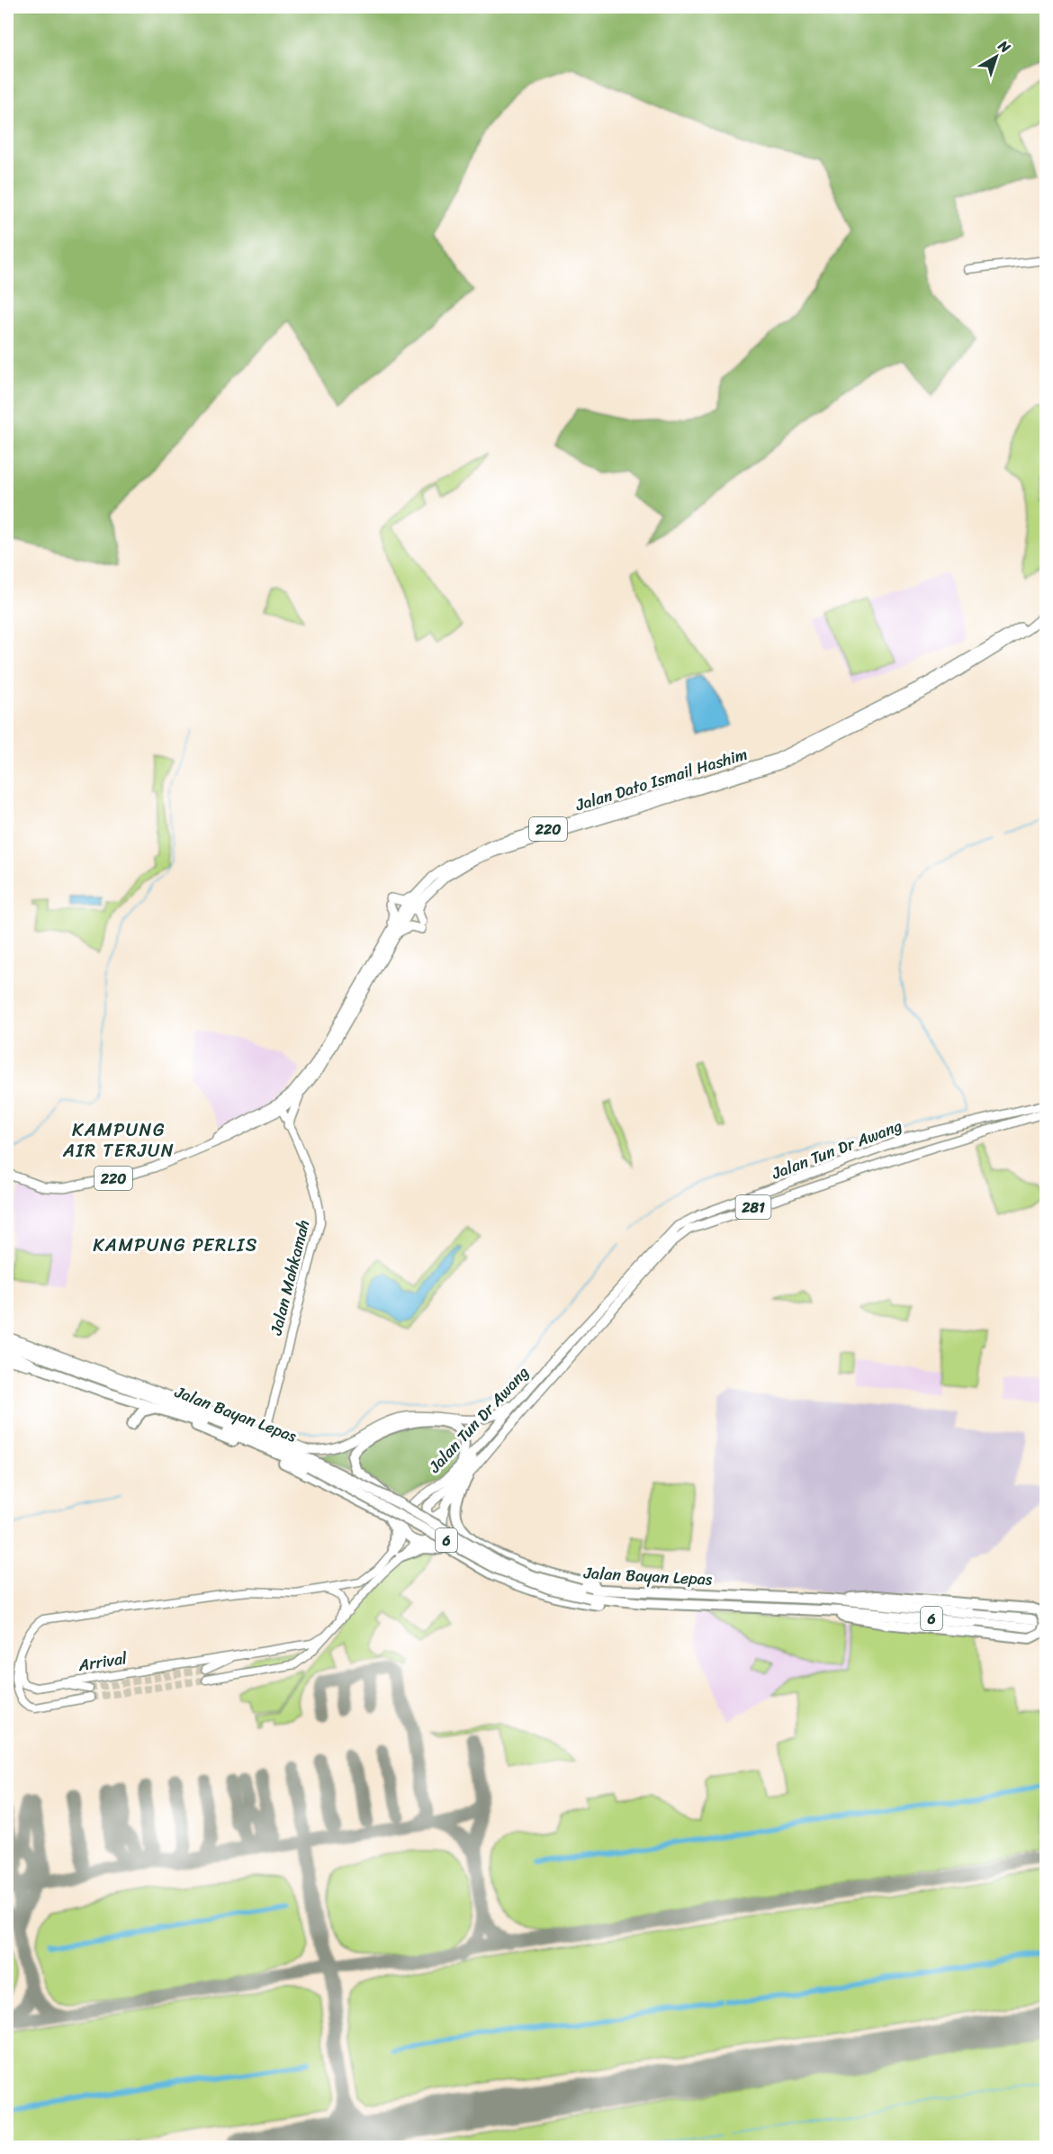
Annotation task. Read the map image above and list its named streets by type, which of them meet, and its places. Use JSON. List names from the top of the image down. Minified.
{"streets":{"highway":["Jalan Bayan Lepas","6"],"main road":["Jalan Dato Ismail Hashim","220","Jalan Tun Dr Awang","281"],"street":["Jalan Mahkamah","Arrival"]},"crossings":[["Jalan Dato Ismail Hashim","Jalan Mahkamah"]],"districts":["KAMPUNG AIR TERJUN","KAMPUNG PERLIS"],"north":"top right"}
